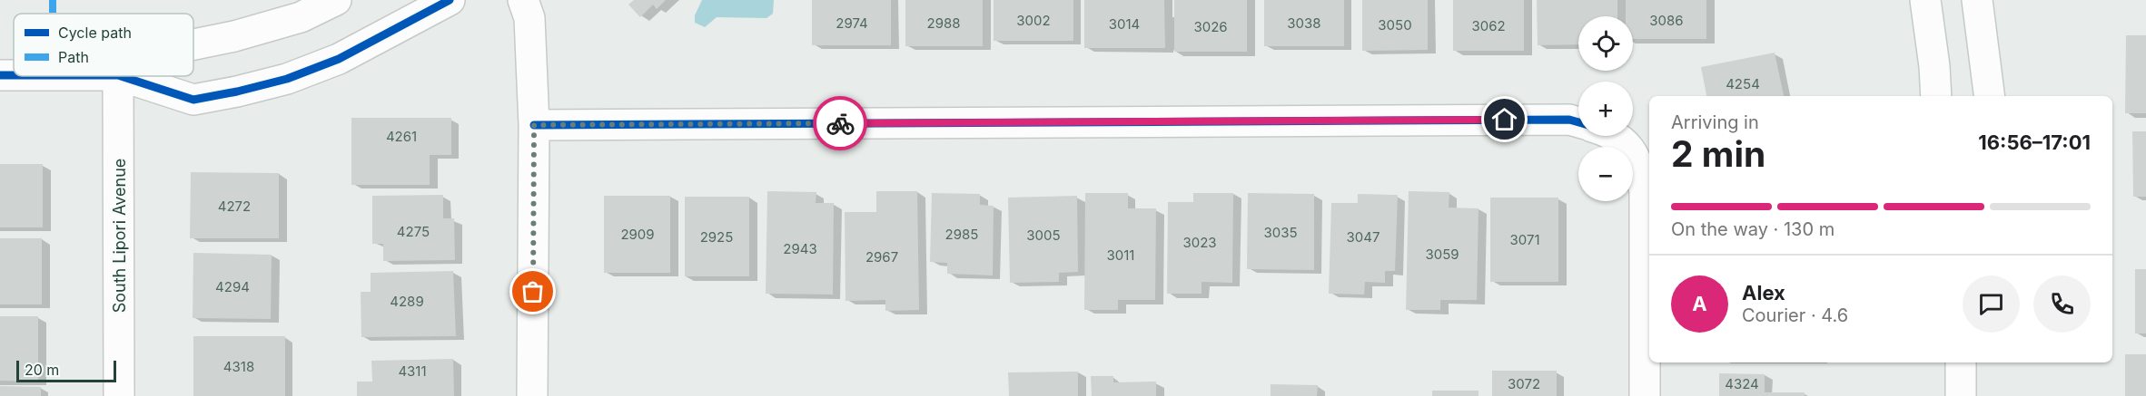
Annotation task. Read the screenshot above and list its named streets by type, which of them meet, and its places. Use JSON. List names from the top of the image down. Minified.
{"streets":{"street":["South Lipori Avenue"]},"house_numbers":["3002","3086","2974","2988","3038","3014","3050","3062","3026","4254","4261","4272","4275","3035","2909","2985","3005","2925","3047","3071","3023","2943","3059","3011","2967","4294","4289","4318","4311","3072","4324"],"legend":["Cycle path","Path"],"scale_bar":"20 m","page":{"map_buttons":["+","−"],"heading":["2 min","Arriving in","16:56–17:01"],"panel":["Alex","Courier · 4.6"],"bar":"On the way · 130 m","round":"A","scale":"20 m"}}
